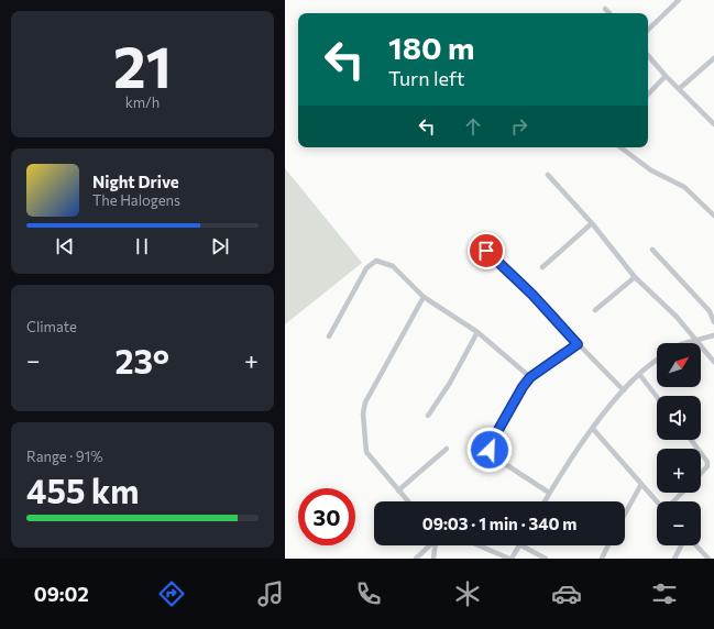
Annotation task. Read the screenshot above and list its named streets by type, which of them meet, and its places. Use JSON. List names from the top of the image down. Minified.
{"north":"top right","page":{"tile":[["21","km/h"],"Climate",["Range · 91%","455 km"]],"turn":["180 m","Turn left"],"song":["Night Drive","The Halogens"],"heat":["−","23°","+"],"map_buttons":["+","−"],"limit":"30","trip":"09:03 · 1 min · 340 m","tabs":"09:02"}}
